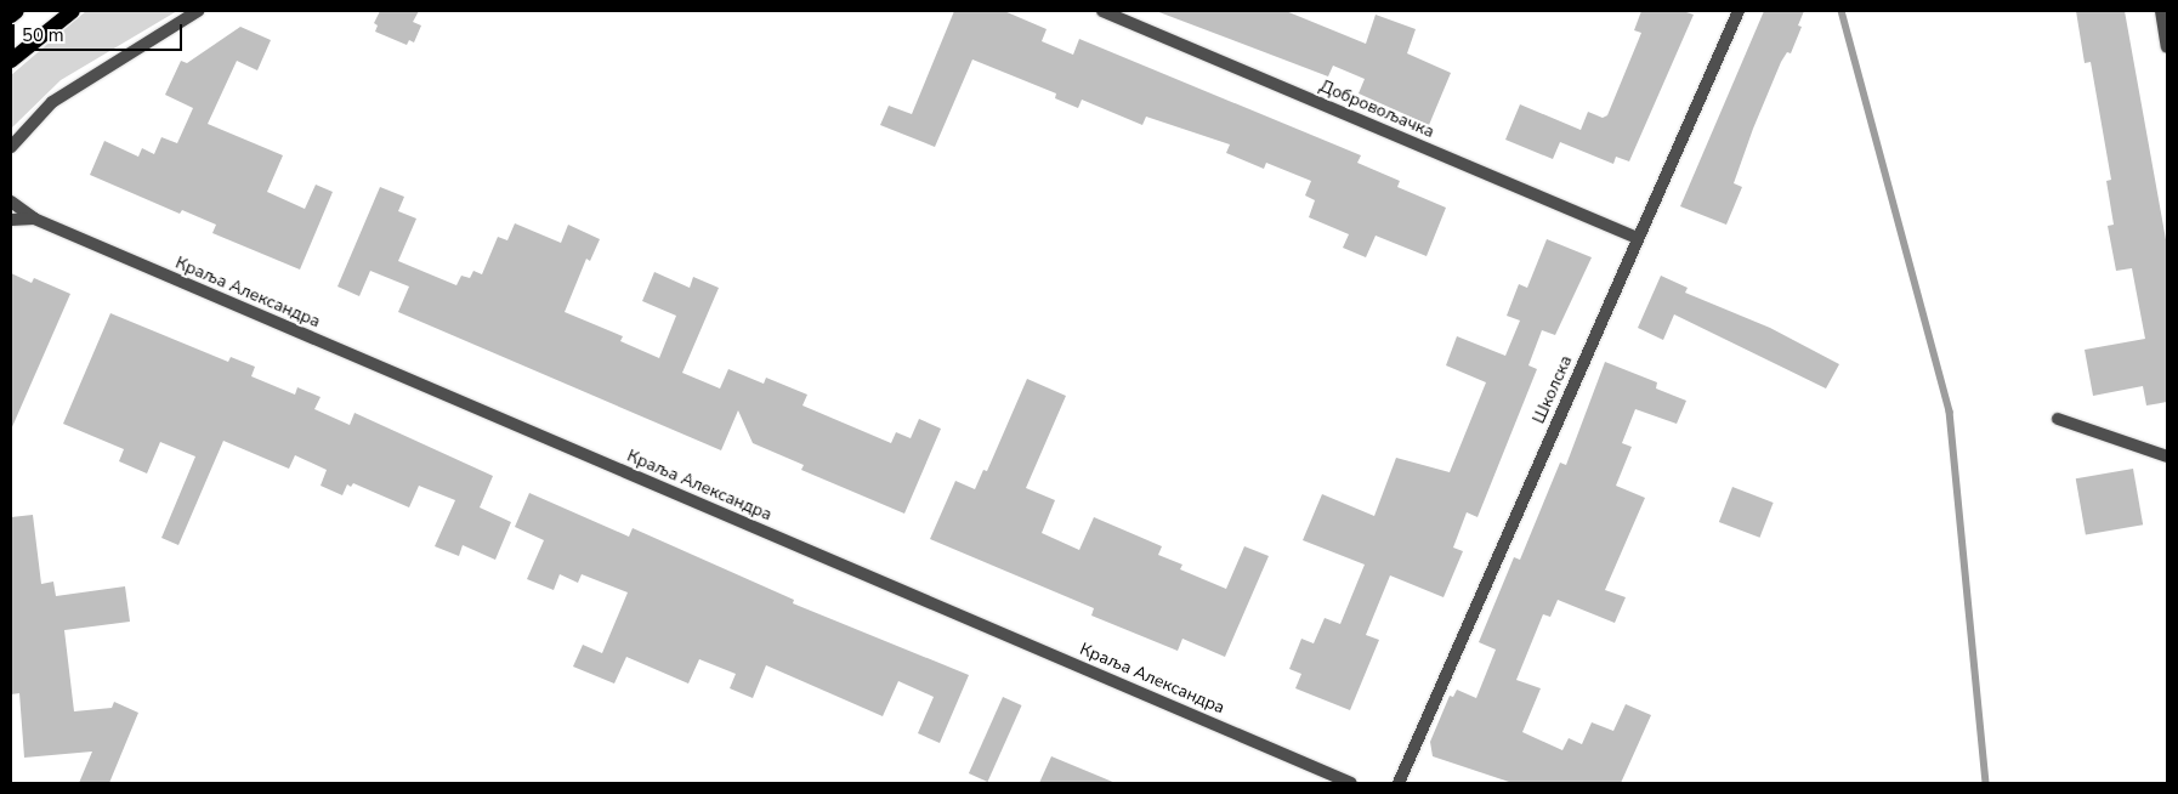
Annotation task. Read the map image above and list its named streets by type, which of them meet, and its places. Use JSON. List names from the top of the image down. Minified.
{"streets":{"street":["Добровољачка","Краља Александра","Школска"]},"crossings":[["Добровољачка","Школска"]],"scale_bar":"50 m"}
